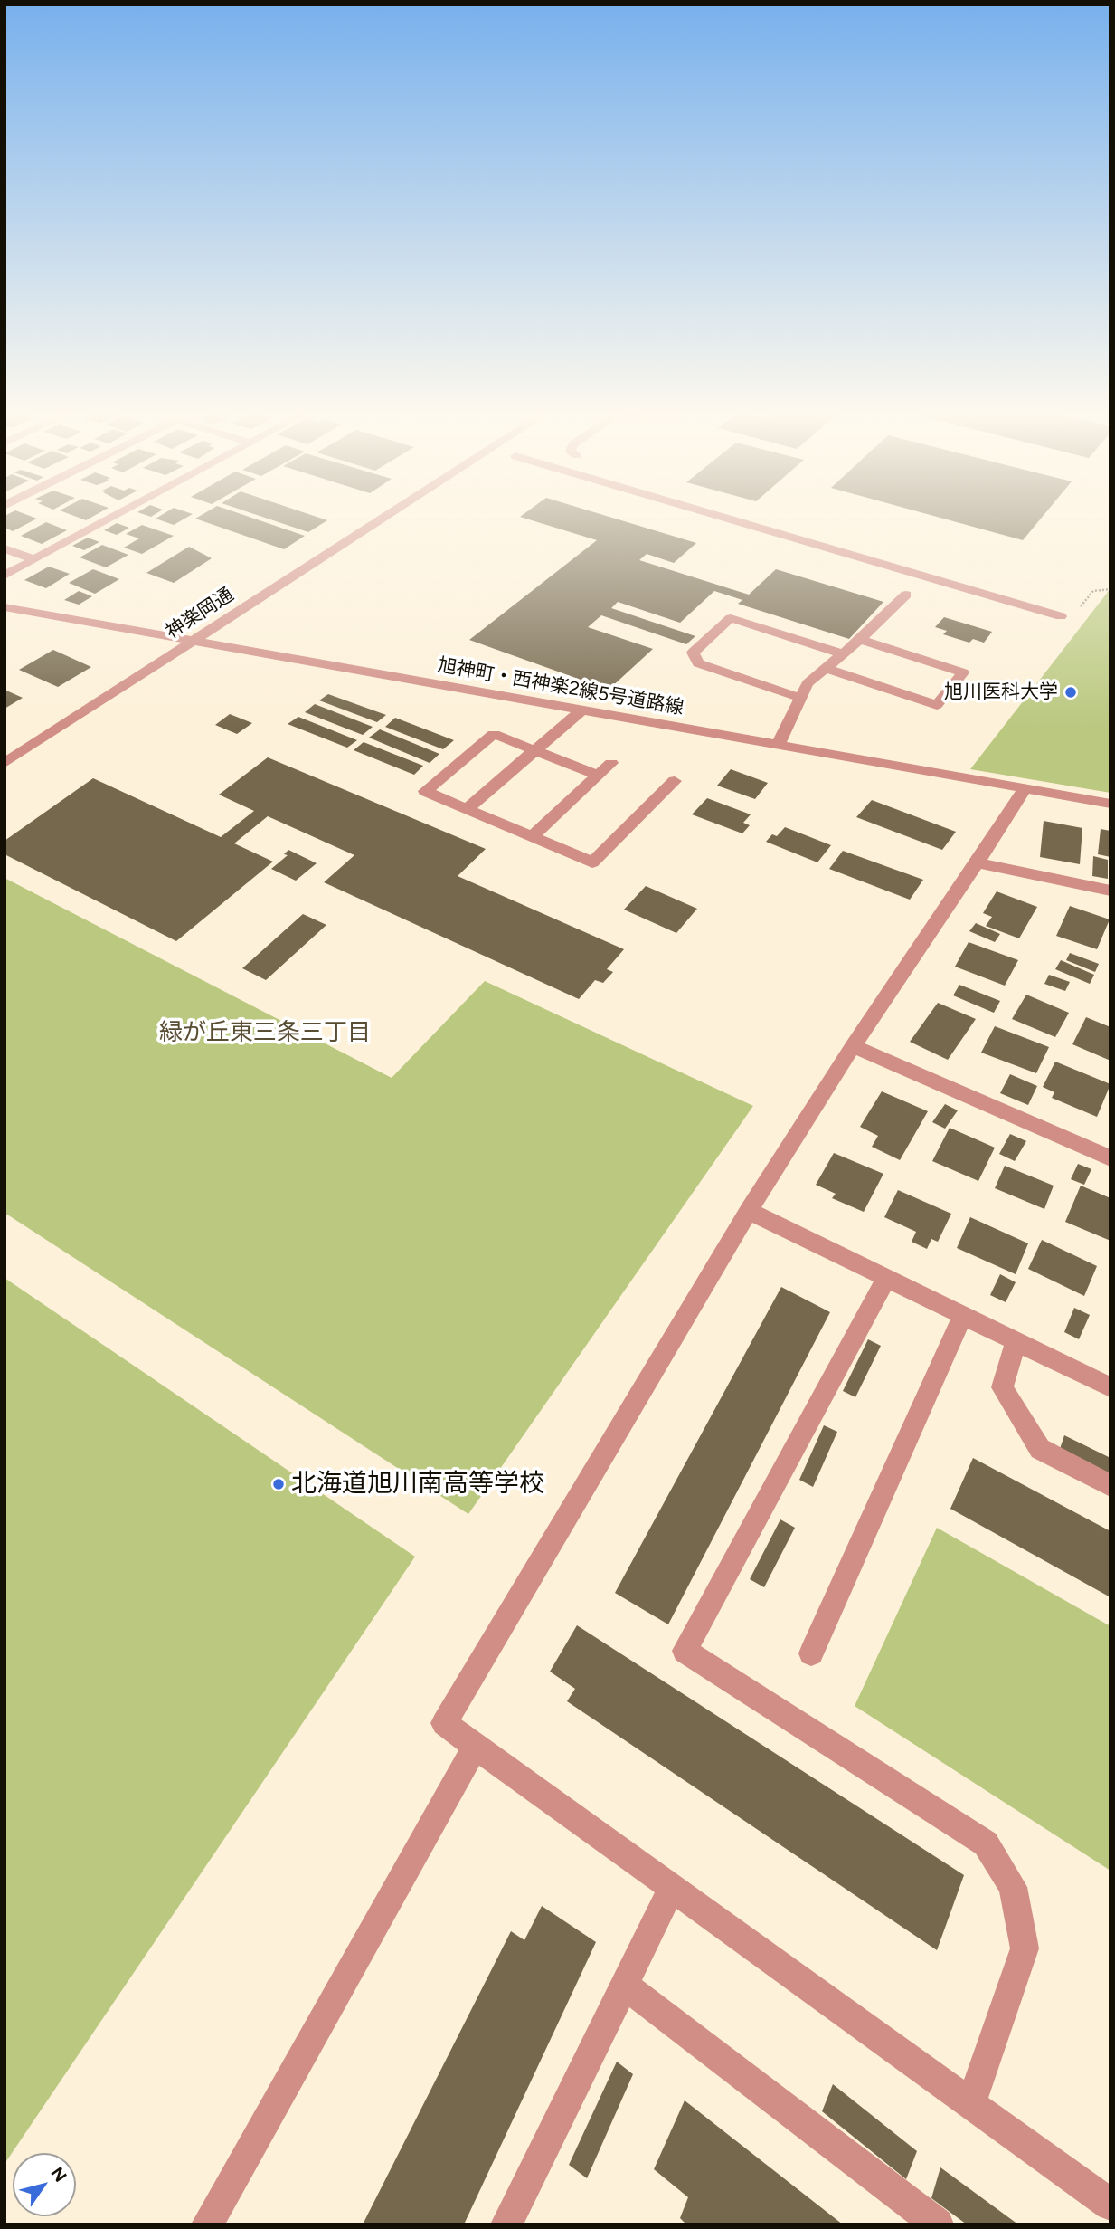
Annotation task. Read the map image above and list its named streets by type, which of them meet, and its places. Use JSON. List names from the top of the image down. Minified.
{"streets":{"street":["神楽岡通","旭神町・西神楽2線5号道路線"]},"crossings":[["神楽岡通","旭神町・西神楽2線5号道路線"]],"districts":["緑が丘東三条三丁目"],"places":["旭川医科大学","北海道旭川南高等学校"],"north":"top right"}
